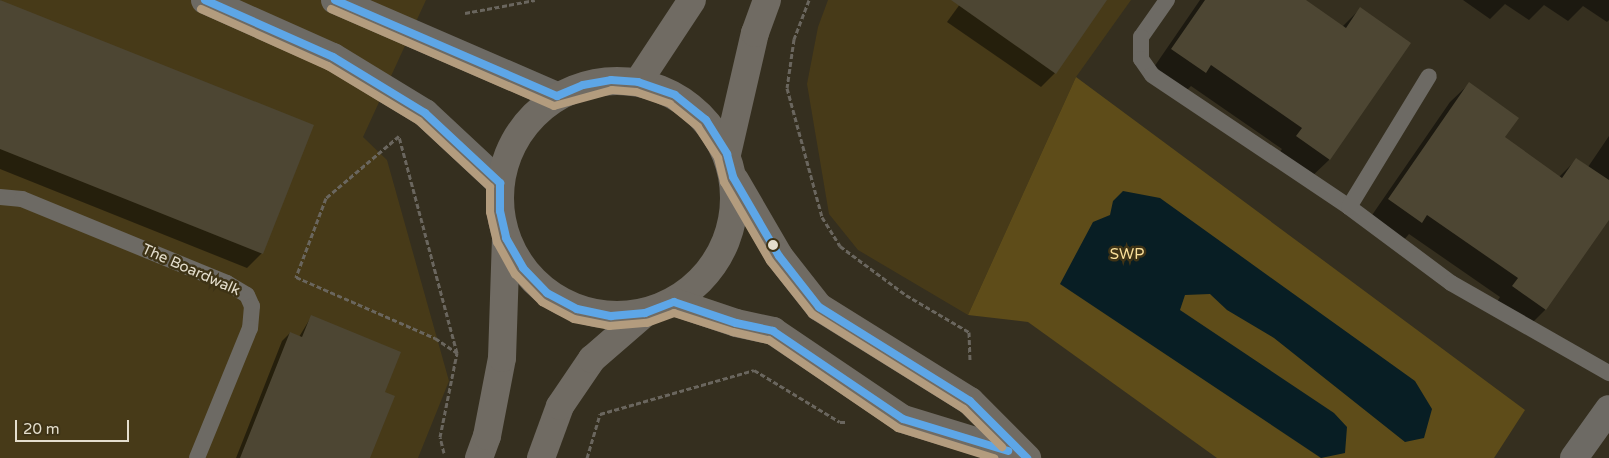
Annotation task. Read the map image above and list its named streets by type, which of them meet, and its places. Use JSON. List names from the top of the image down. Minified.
{"streets":{"lane":["The Boardwalk"]},"parks":["SWP"],"scale_bar":"20 m"}
